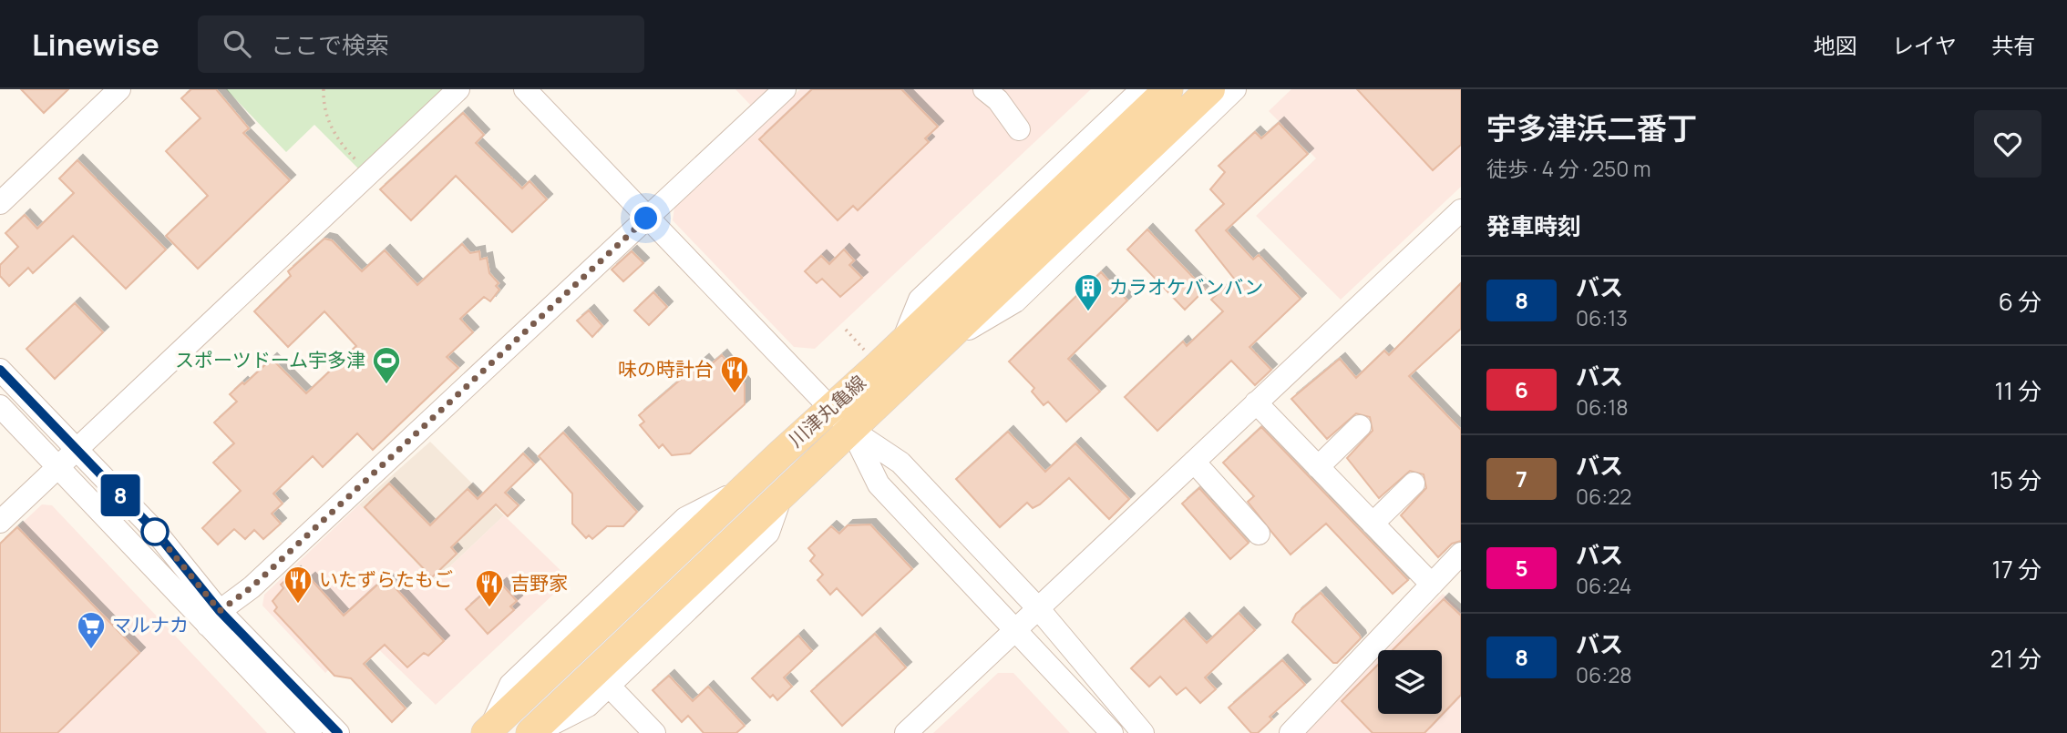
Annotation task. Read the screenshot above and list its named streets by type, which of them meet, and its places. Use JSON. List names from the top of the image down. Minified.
{"streets":{"main road":["川津丸亀線"]},"places":{"building":["カラオケバンバン"],"sports":["スポーツドーム宇多津"],"restaurant":["味の時計台","いたずらたもご","吉野家"],"supermarket":["マルナカ"]},"lines":["bus line 8"],"page":{"header":"Linewise","search":"ここで検索","nav":["地図","レイヤ","共有"],"on_map":"8","heading":[["宇多津浜二番丁","徒歩 · 4 分 · 250 m"],"発車時刻"],"list":[{"mark":"8","name":"バス","note":"06:13","value":"6 分"},{"mark":"6","name":"バス","note":"06:18","value":"11 分"},{"mark":"7","name":"バス","note":"06:22","value":"15 分"},{"mark":"5","name":"バス","note":"06:24","value":"17 分"},{"mark":"8","name":"バス","note":"06:28","value":"21 分"}]}}
